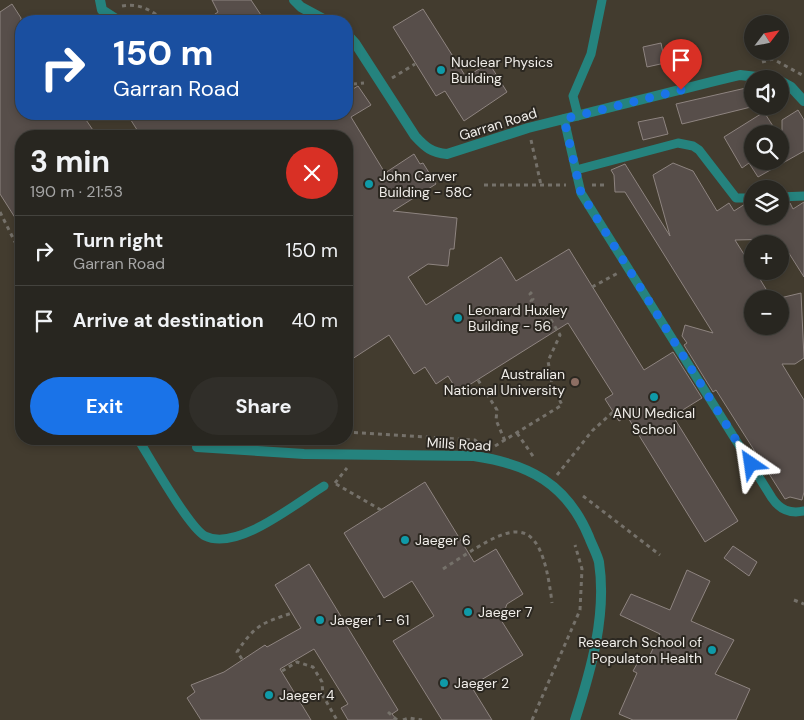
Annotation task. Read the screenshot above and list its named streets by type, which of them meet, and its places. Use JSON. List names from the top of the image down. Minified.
{"streets":{"street":["Garran Road","Mills Road"]},"places":["Nuclear Physics Building","John Carver Building - 58C","Leonard Huxley Building - 56","Australian National University","ANU Medical School","Jaeger 6","Jaeger 7","Jaeger 1 - 61","Research School of Populaton Health","Jaeger 2","Jaeger 4"],"north":"top right","page":{"map_buttons":["+","−"],"turn":["150 m","Garran Road"],"heading":["3 min","190 m · 21:53"],"list":[{"name":"Turn right","note":"Garran Road","value":"150 m"},{"name":"Arrive at destination","value":"40 m"}],"buttons":["Exit","Share"]}}
